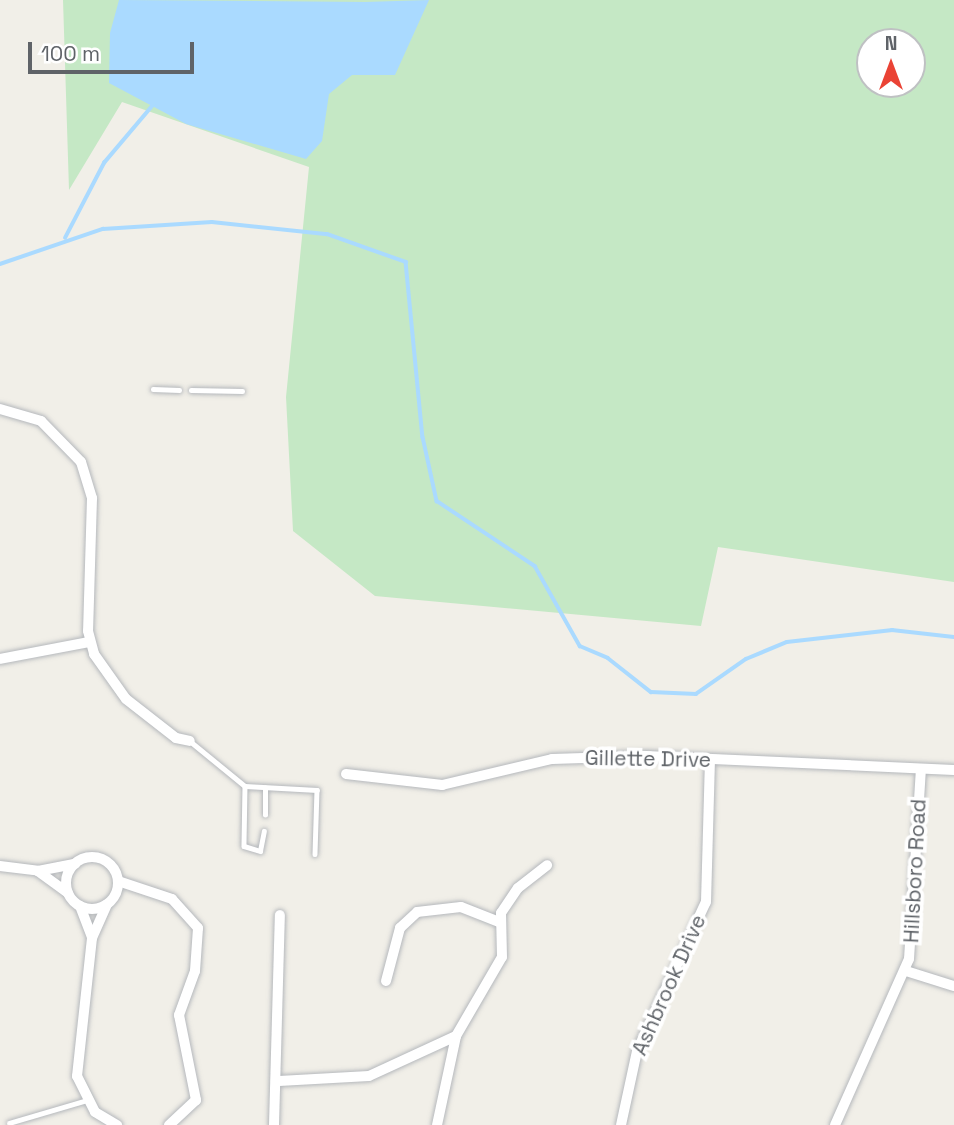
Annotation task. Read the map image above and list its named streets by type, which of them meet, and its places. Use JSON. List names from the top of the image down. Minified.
{"streets":{"street":["Gillette Drive","Hillsboro Road","Ashbrook Drive"]},"crossings":[["Gillette Drive","Hillsboro Road"],["Gillette Drive","Ashbrook Drive"]],"scale_bar":"100 m","north":"top"}
